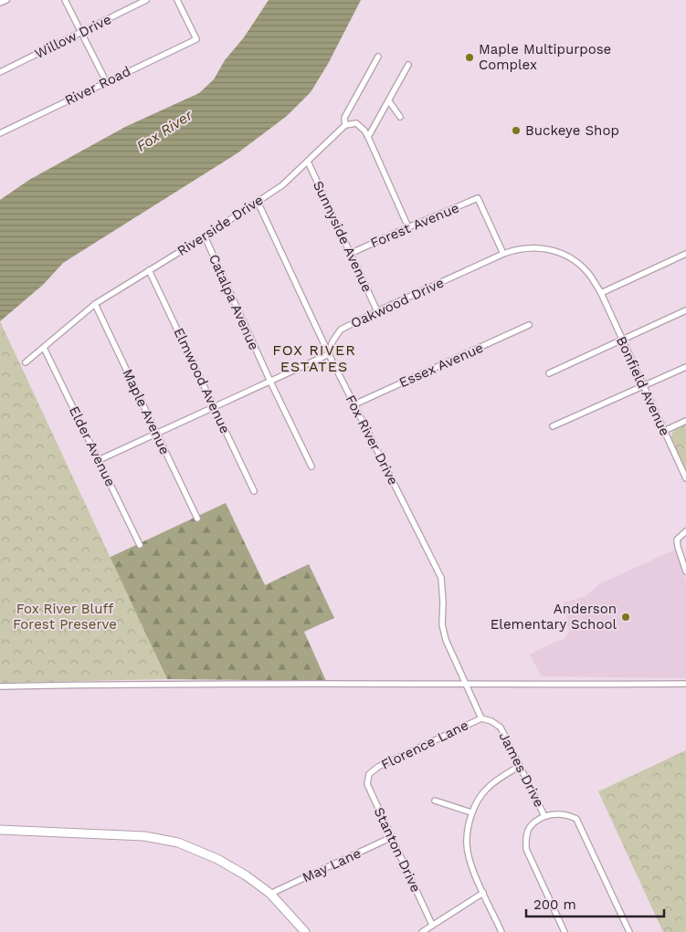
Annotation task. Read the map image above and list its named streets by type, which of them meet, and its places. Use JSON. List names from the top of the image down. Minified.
{"streets":{"street":["Willow Drive","River Road","Riverside Drive","Forest Avenue","Sunnyside Avenue","Catalpa Avenue","Oakwood Drive","Essex Avenue","Elmwood Avenue","Bonfield Avenue","Maple Avenue","Fox River Drive","Elder Avenue","Florence Lane","James Drive","Stanton Drive","May Lane"]},"crossings":[["Riverside Drive","Sunnyside Avenue"],["Riverside Drive","Catalpa Avenue"],["Riverside Drive","Elmwood Avenue"],["Riverside Drive","Maple Avenue"],["Riverside Drive","Fox River Drive"],["Riverside Drive","Elder Avenue"],["Forest Avenue","Sunnyside Avenue"],["Forest Avenue","Oakwood Drive"],["Sunnyside Avenue","Oakwood Drive"],["Oakwood Drive","Bonfield Avenue"],["Oakwood Drive","Fox River Drive"],["Essex Avenue","Fox River Drive"],["Florence Lane","James Drive"],["Florence Lane","Stanton Drive"],["Stanton Drive","May Lane"]],"districts":["FOX RIVER ESTATES"],"water":["Fox River"],"parks":["Fox River Bluff Forest Preserve"],"places":["Maple Multipurpose Complex","Buckeye Shop","Anderson Elementary School"],"scale_bar":"200 m"}
